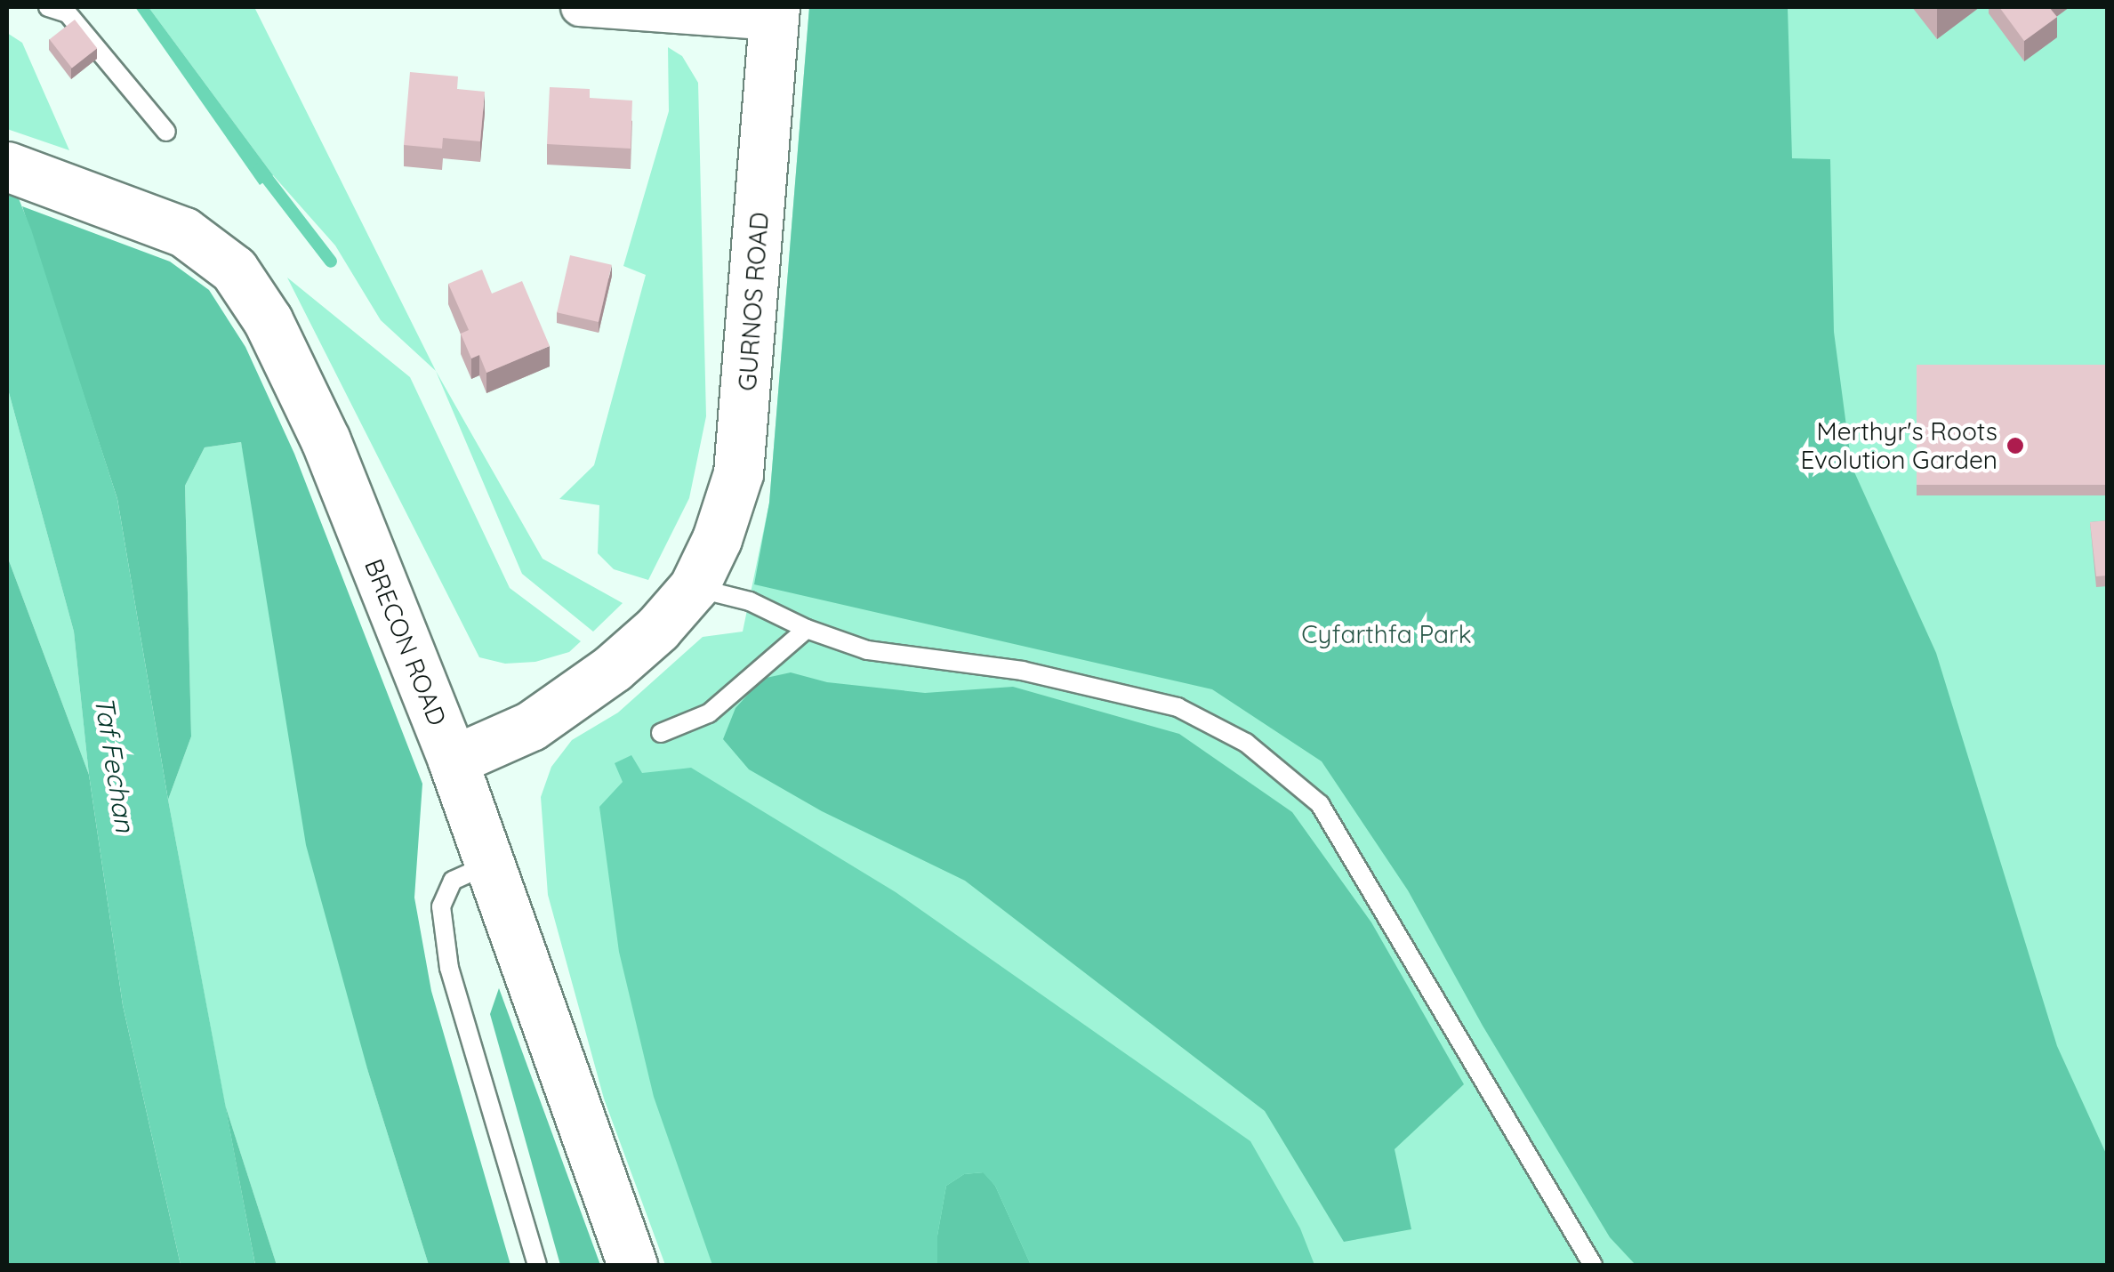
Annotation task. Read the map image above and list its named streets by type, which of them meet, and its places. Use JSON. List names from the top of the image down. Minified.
{"streets":{"main road":["GURNOS ROAD","BRECON ROAD"]},"crossings":[["GURNOS ROAD","BRECON ROAD"]],"water":["Taf Fechan"],"parks":["Cyfarthfa Park"],"places":["Merthyr's Roots Evolution Garden"]}
